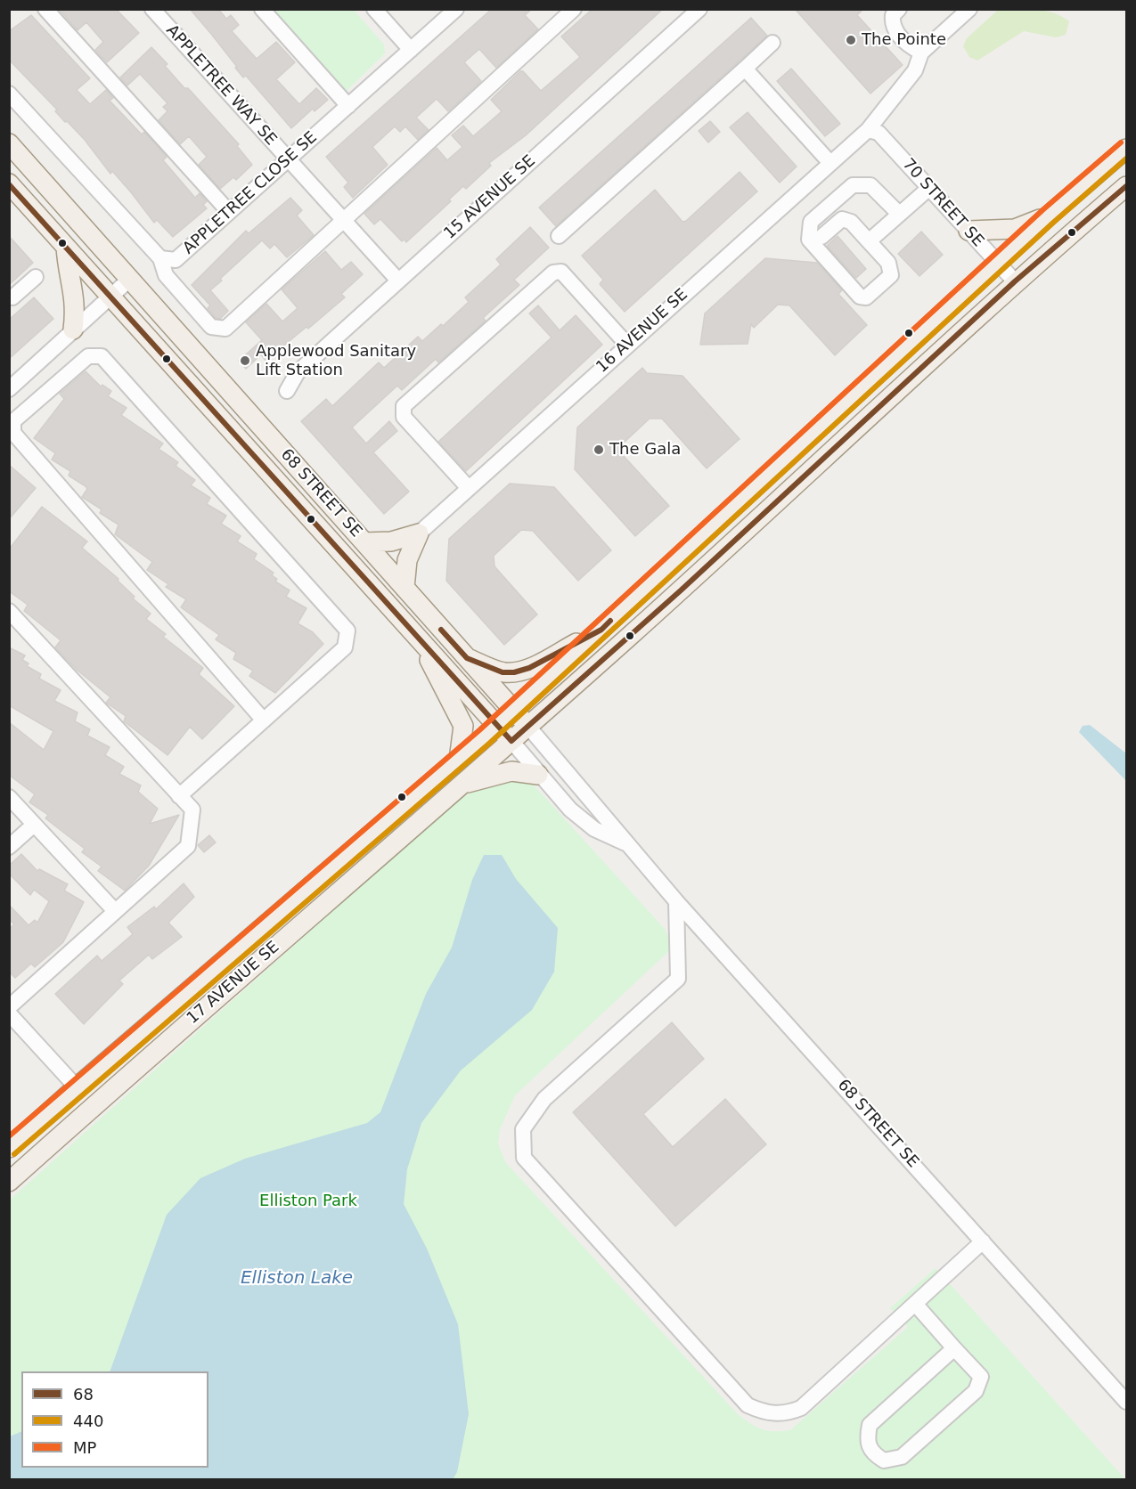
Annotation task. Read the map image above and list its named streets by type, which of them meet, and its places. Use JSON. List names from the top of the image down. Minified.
{"streets":{"main road":["68 STREET SE","17 AVENUE SE"],"street":["APPLETREE WAY SE","APPLETREE CLOSE SE","15 AVENUE SE","70 STREET SE","16 AVENUE SE"]},"crossings":[["APPLETREE WAY SE","APPLETREE CLOSE SE"],["APPLETREE WAY SE","15 AVENUE SE"],["70 STREET SE","16 AVENUE SE"],["70 STREET SE","17 AVENUE SE"],["68 STREET SE","17 AVENUE SE"]],"water":["Elliston Lake"],"parks":["Elliston Park"],"places":["The Pointe","Applewood Sanitary Lift Station","The Gala"],"lines":["transit line MP","transit line 440","transit line 68"],"legend":["68","440","MP"]}
